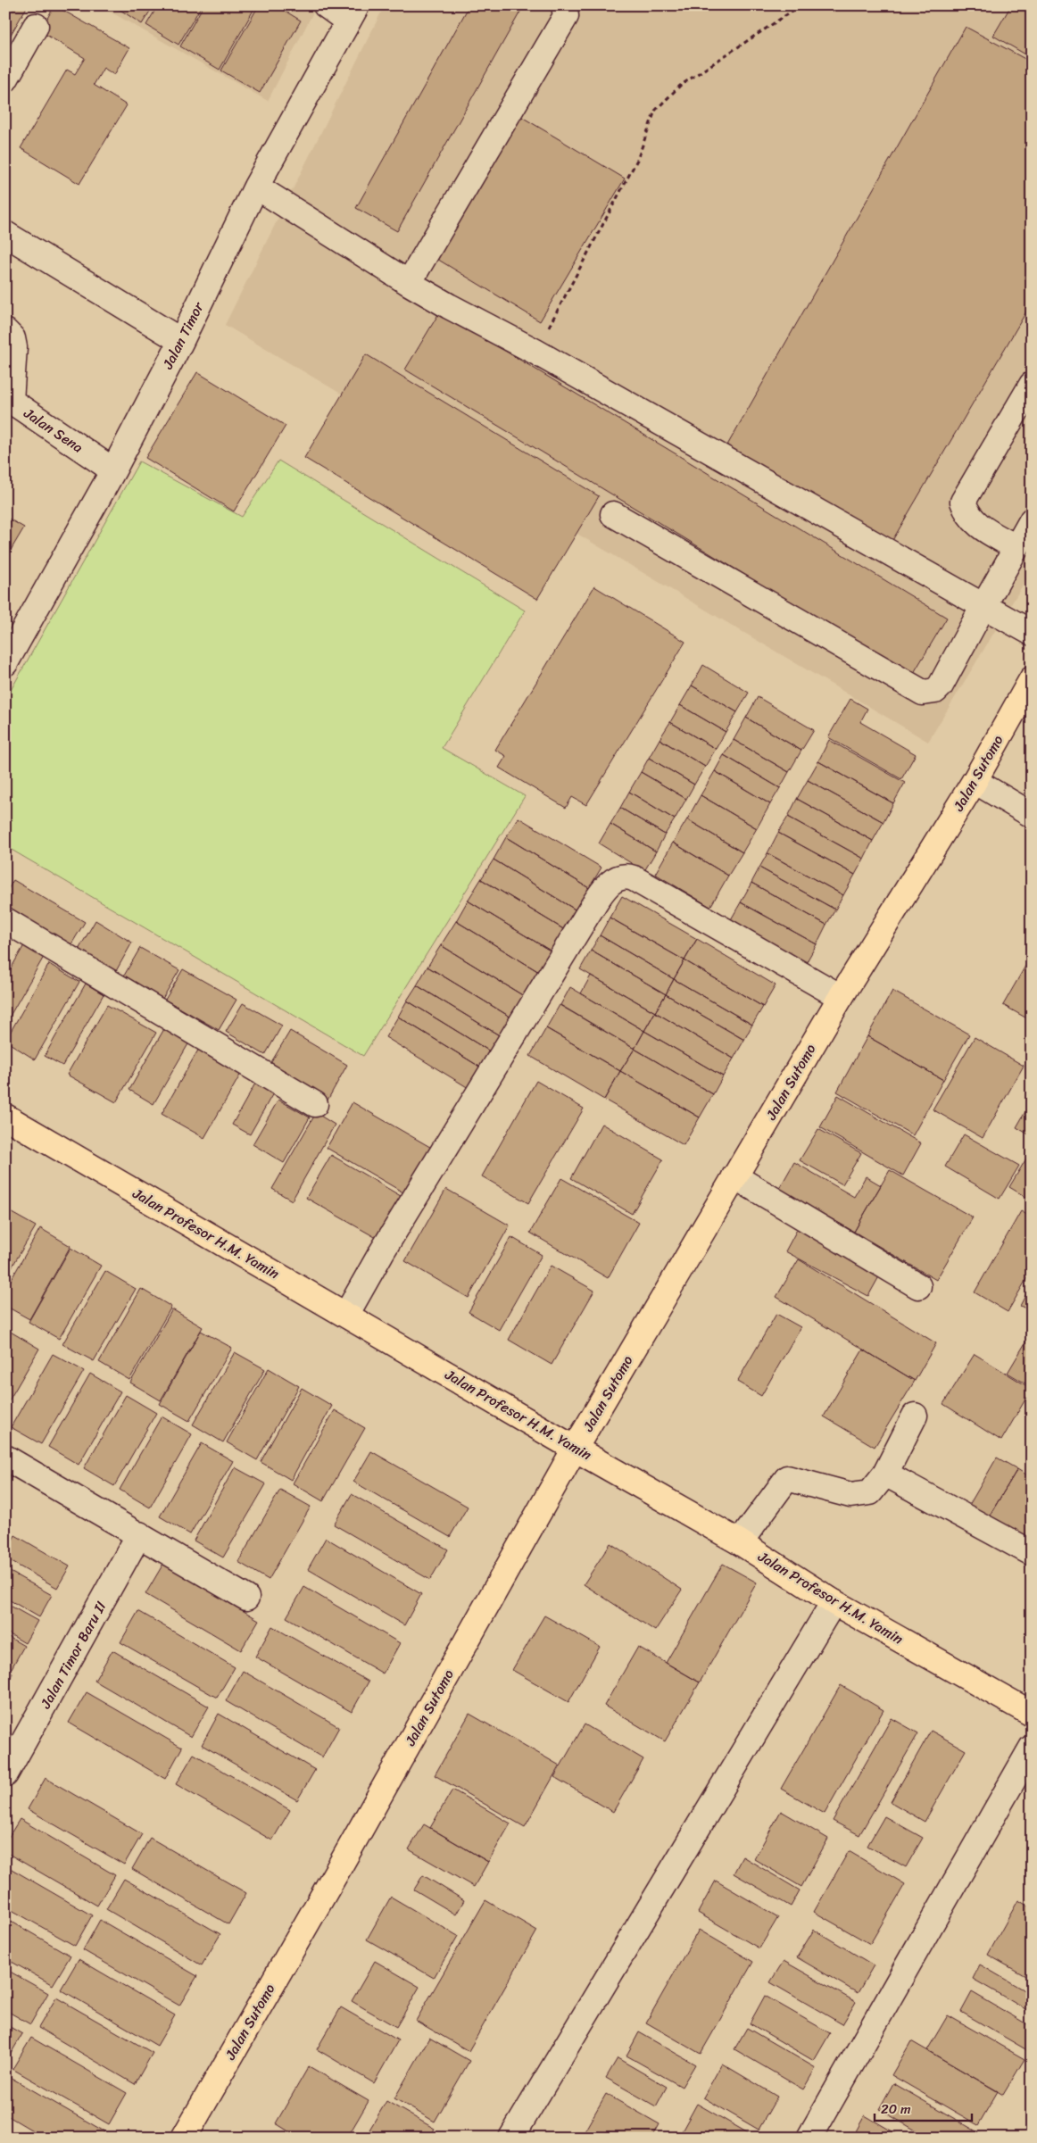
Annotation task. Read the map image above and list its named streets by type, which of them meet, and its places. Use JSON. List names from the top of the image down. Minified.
{"streets":{"main road":["Jalan Sutomo","Jalan Profesor H.M. Yamin"],"street":["Jalan Timor","Jalan Sena","Jalan Timor Baru II"]},"crossings":[["Jalan Timor","Jalan Sena"],["Jalan Sutomo","Jalan Profesor H.M. Yamin"]],"scale_bar":"20 m"}
